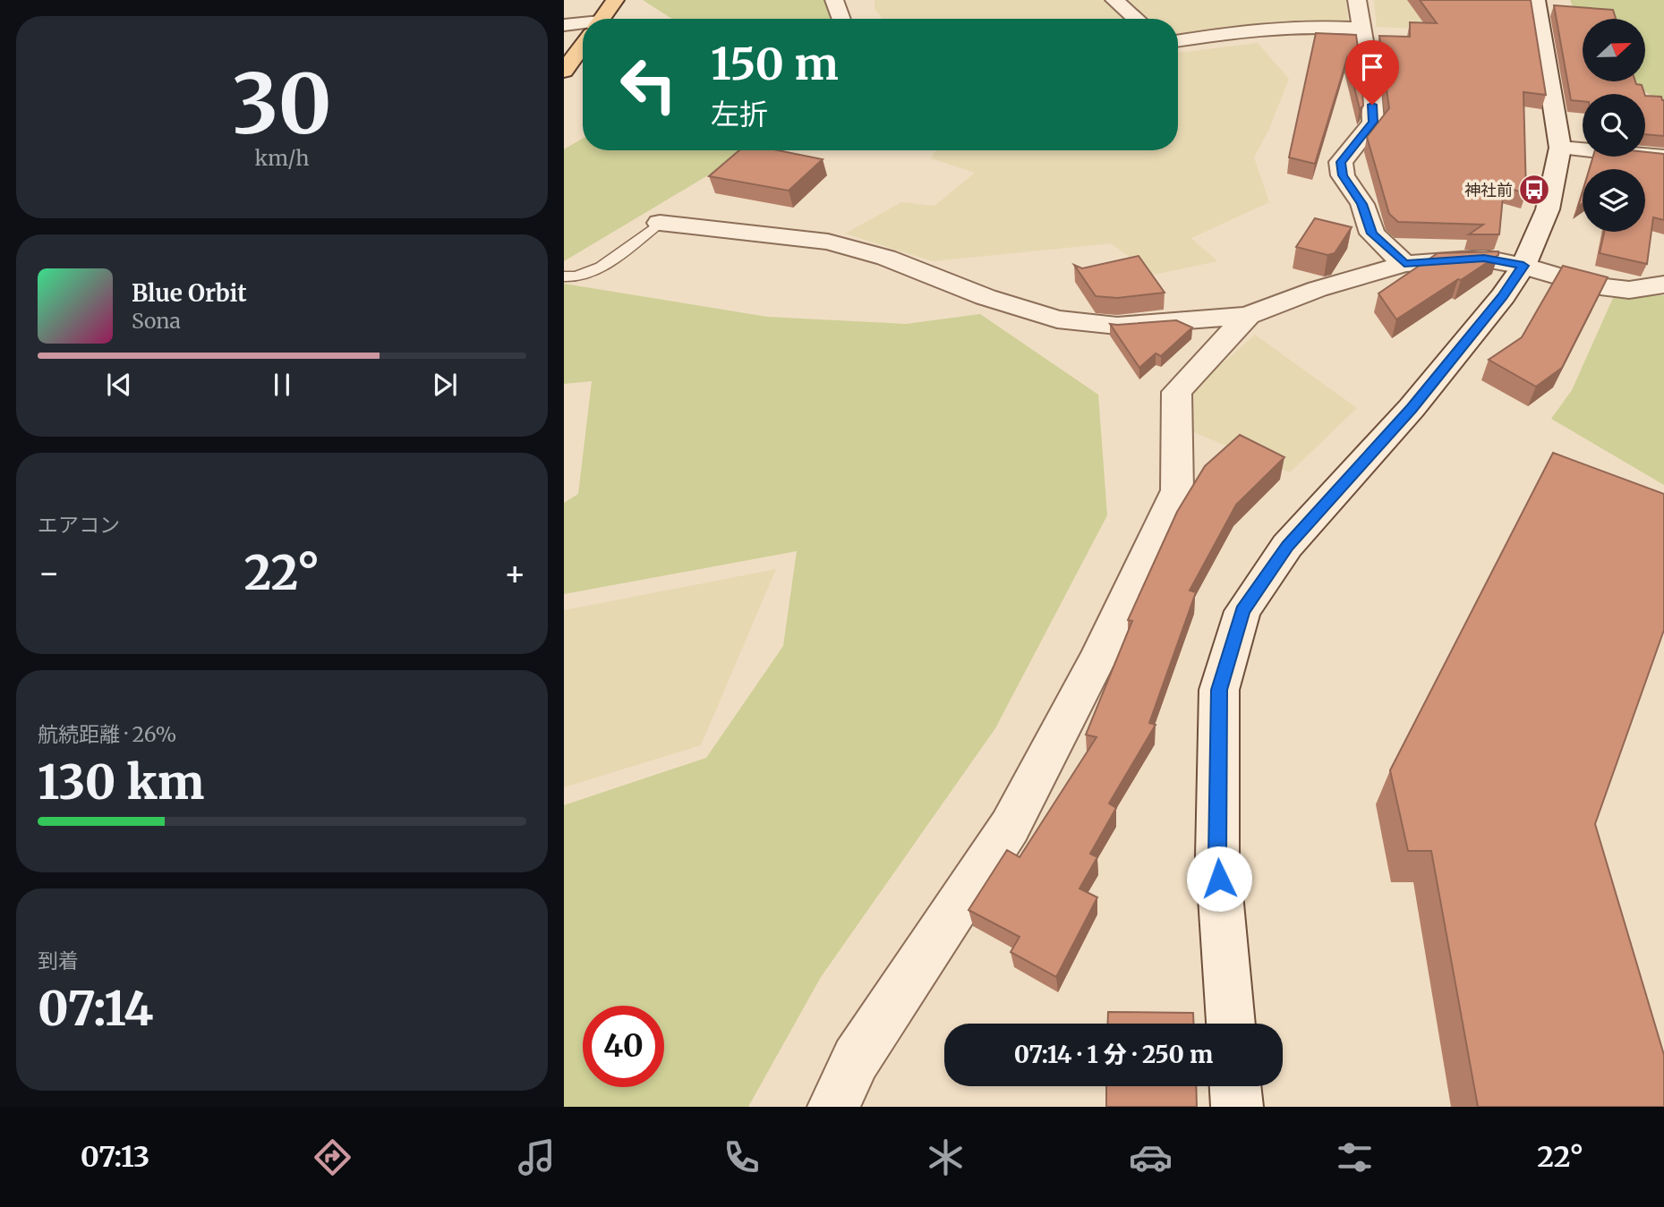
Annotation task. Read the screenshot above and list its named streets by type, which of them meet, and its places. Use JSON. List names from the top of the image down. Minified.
{"places":{"bus stop":["神社前"]},"north":"right","page":{"tile":[["30","km/h"],"エアコン",["航続距離 · 26%","130 km"],["到着","07:14"]],"turn":["150 m","左折"],"song":["Blue Orbit","Sona"],"heat":["−","22°","+"],"limit":"40","trip":"07:14 · 1 分 · 250 m","tabs":["07:13","22°"]}}
